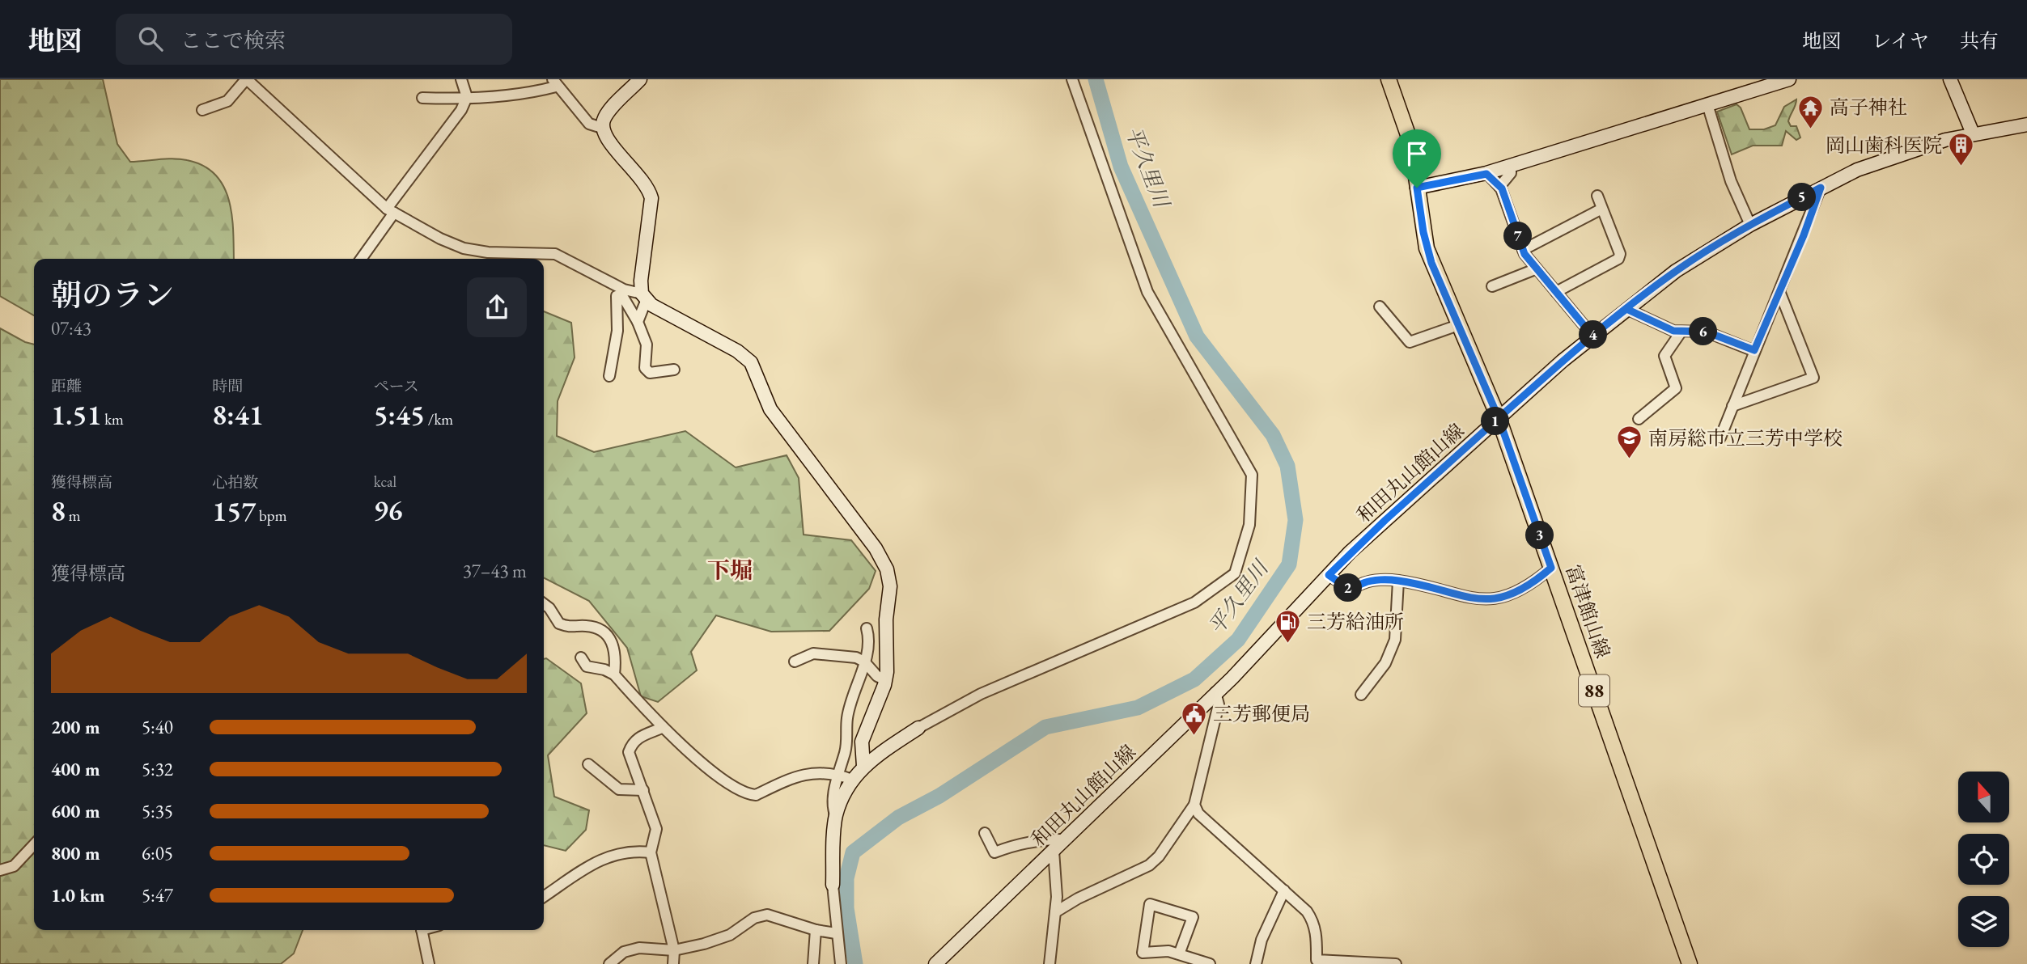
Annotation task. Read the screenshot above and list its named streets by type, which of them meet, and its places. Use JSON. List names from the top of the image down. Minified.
{"streets":{"main road":["富津館山線","88"],"street":["和田丸山館山線"]},"crossings":[["和田丸山館山線","富津館山線"]],"districts":["下堀"],"water":["平久里川"],"places":{"temple":["高子神社"],"building":["岡山歯科医院"],"school or university":["南房総市立三芳中学校"],"fuel station":["三芳給油所"],"public building":["三芳郵便局"]},"north":"top","page":{"header":"地図","search":"ここで検索","nav":["地図","レイヤ","共有"],"pins":["5","7","6","4","1","3","2"],"heading":["朝のラン","07:43"],"stats":[["距離","1.51 km"],["時間","8:41"],["ペース","5:45 /km"],["獲得標高","8 m"],["心拍数","157 bpm"],["kcal","96"]],"chart":["獲得標高","37–43 m"],"list":[{"name":"200 m","note":"5:40"},{"name":"400 m","note":"5:32"},{"name":"600 m","note":"5:35"},{"name":"800 m","note":"6:05"},{"name":"1.0 km","note":"5:47"}]}}
